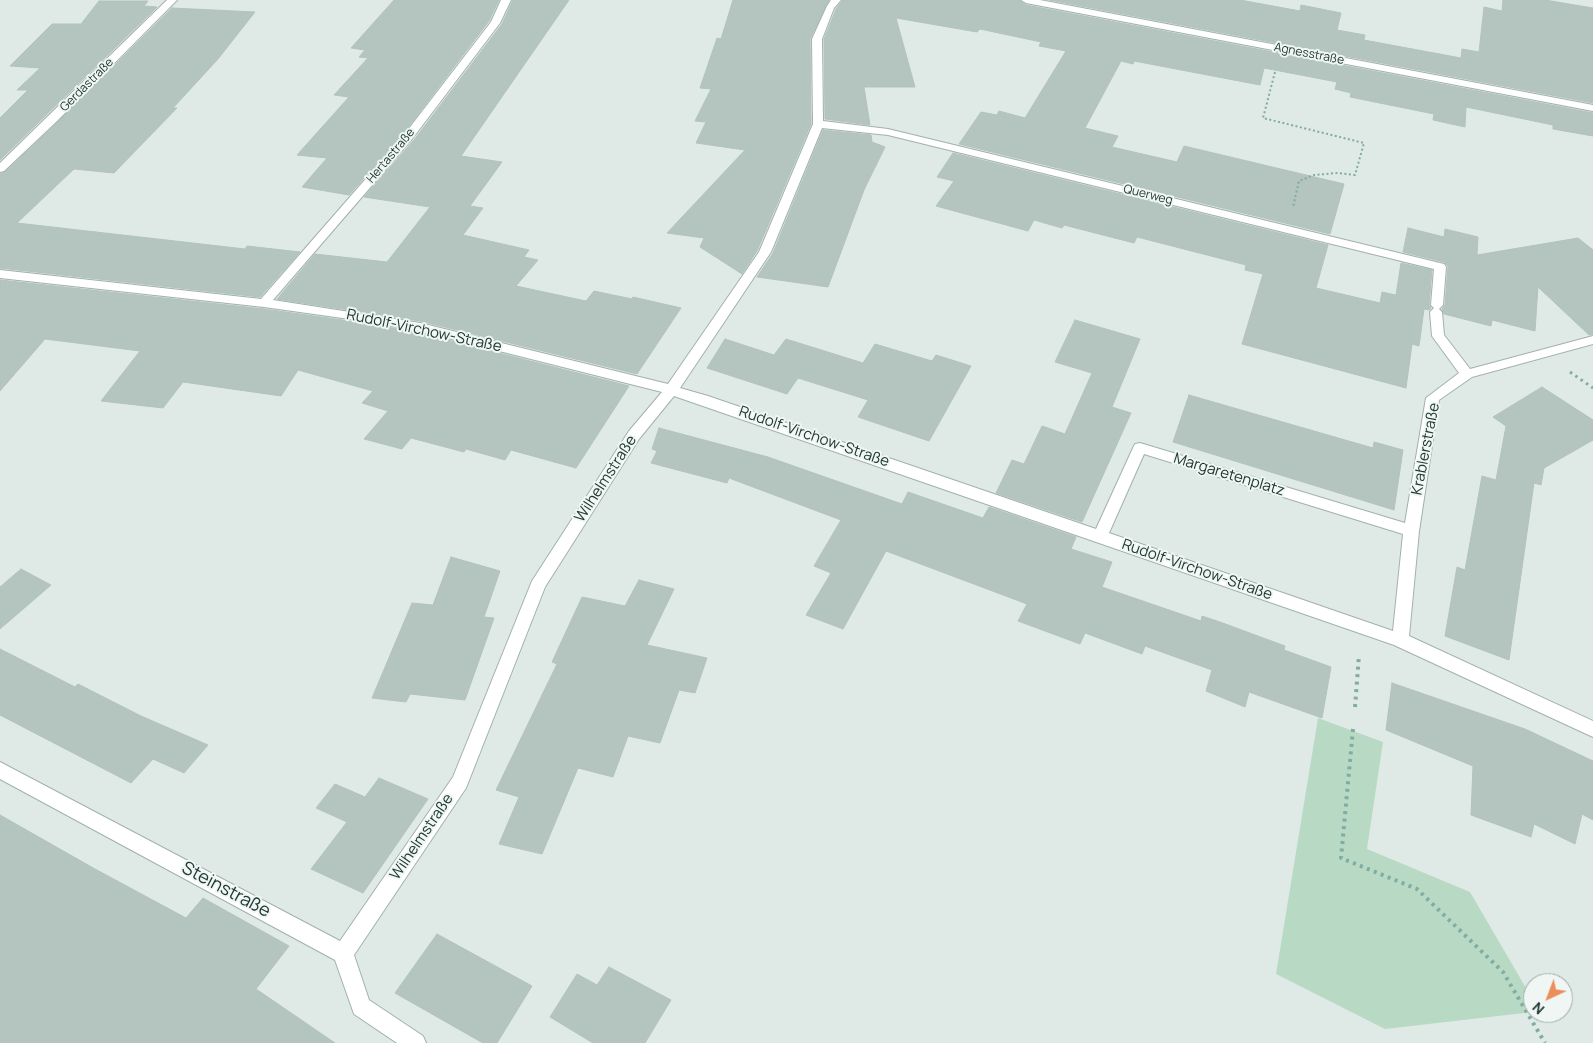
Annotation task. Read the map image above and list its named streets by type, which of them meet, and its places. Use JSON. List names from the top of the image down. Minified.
{"streets":{"street":["Agnesstraße","Gerdastraße","Hertastraße","Querweg","Rudolf-Virchow-Straße","Krablerstraße","Margaretenplatz","Wilhelmstraße","Steinstraße"]},"crossings":[["Hertastraße","Rudolf-Virchow-Straße"],["Querweg","Krablerstraße"],["Querweg","Wilhelmstraße"],["Rudolf-Virchow-Straße","Krablerstraße"],["Rudolf-Virchow-Straße","Margaretenplatz"],["Rudolf-Virchow-Straße","Wilhelmstraße"],["Krablerstraße","Margaretenplatz"],["Wilhelmstraße","Steinstraße"]],"north":"bottom left"}
